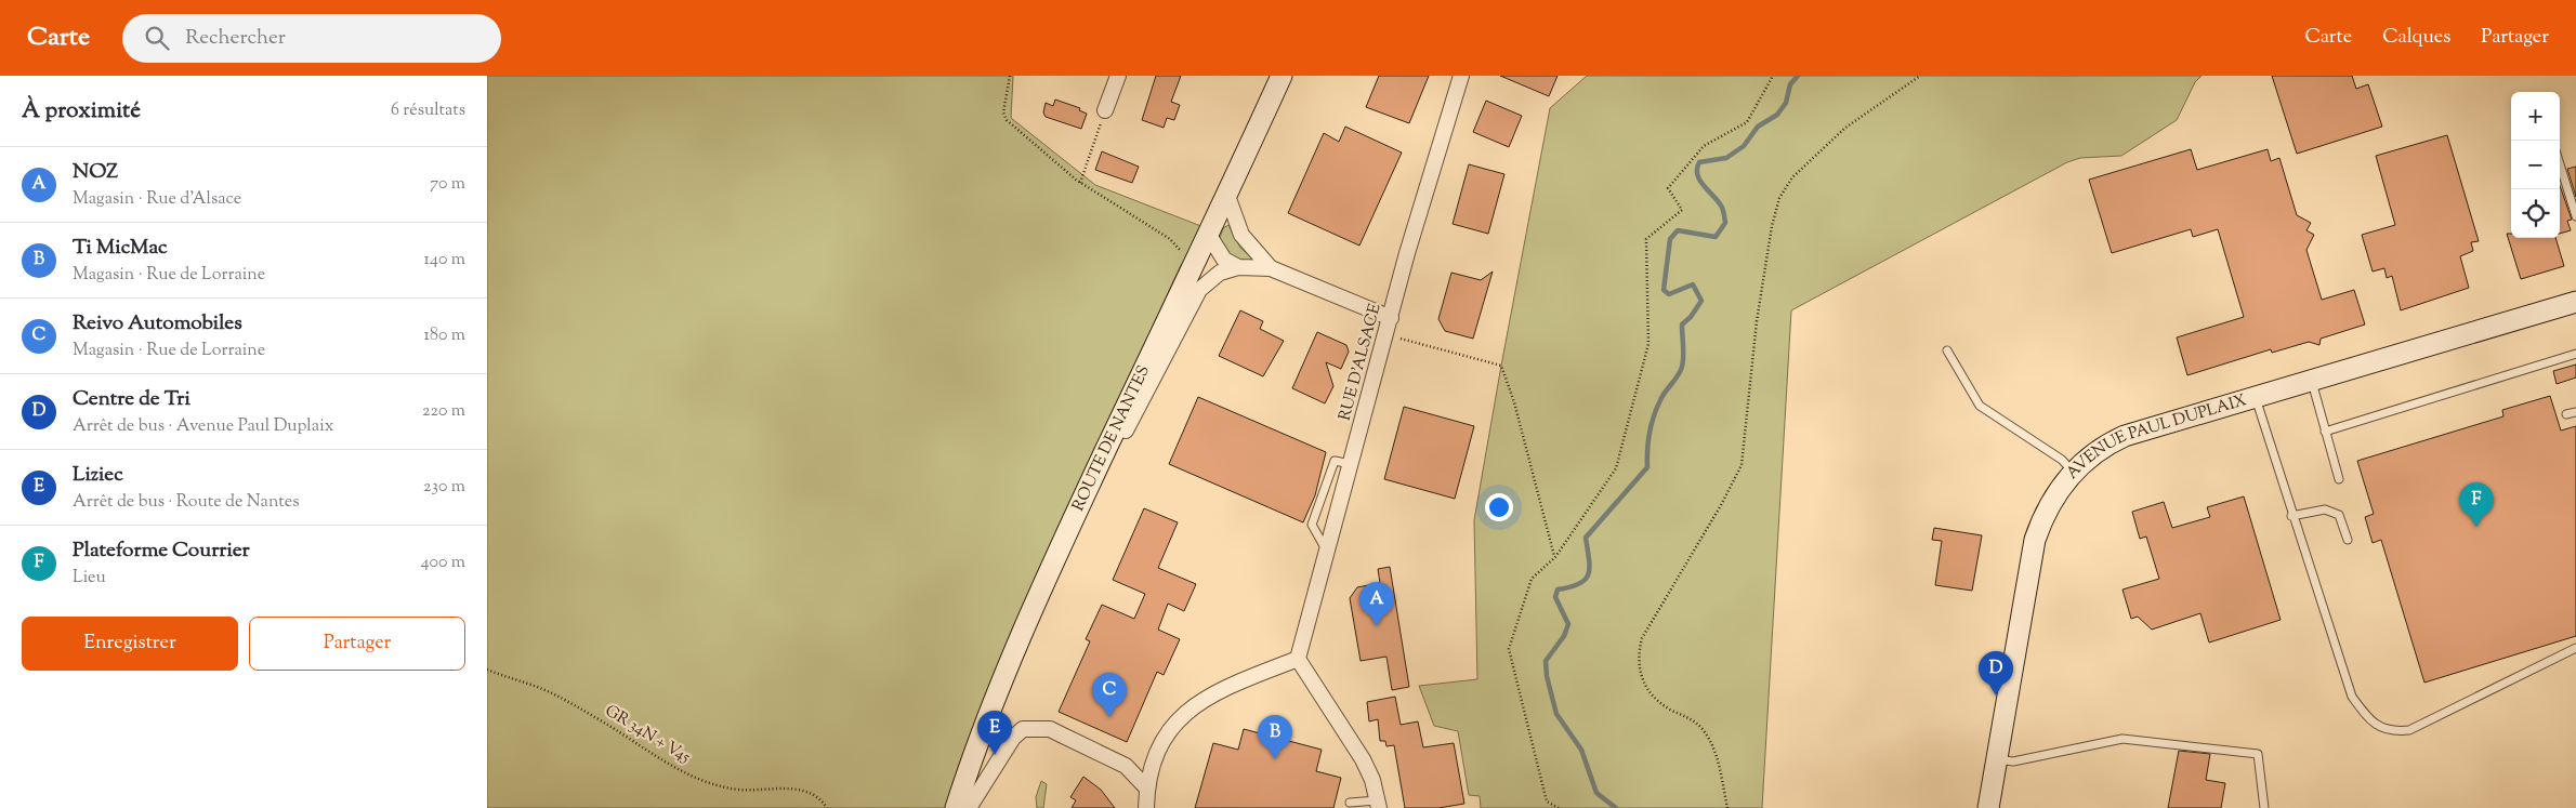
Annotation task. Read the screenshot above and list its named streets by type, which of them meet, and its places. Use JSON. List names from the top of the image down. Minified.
{"streets":{"main road":["ROUTE DE NANTES","AVENUE PAUL DUPLAIX"],"street":["RUE D'ALSACE"],"path":["GR 34N + V45"]},"page":{"header":"Carte","search":"Rechercher","nav":["Carte","Calques","Partager"],"heading":["À proximité","6 résultats"],"map_buttons":["+","−"],"list":[{"mark":"A","name":"NOZ","note":"Magasin · Rue d'Alsace","value":"70 m"},{"mark":"B","name":"Ti MicMac","note":"Magasin · Rue de Lorraine","value":"140 m"},{"mark":"C","name":"Reivo Automobiles","note":"Magasin · Rue de Lorraine","value":"180 m"},{"mark":"D","name":"Centre de Tri","note":"Arrêt de bus · Avenue Paul Duplaix","value":"220 m"},{"mark":"E","name":"Liziec","note":"Arrêt de bus · Route de Nantes","value":"230 m"},{"mark":"F","name":"Plateforme Courrier","note":"Lieu","value":"400 m"}],"pins":["F","A","D","C","E","B"],"buttons":["Enregistrer","Partager"]}}
